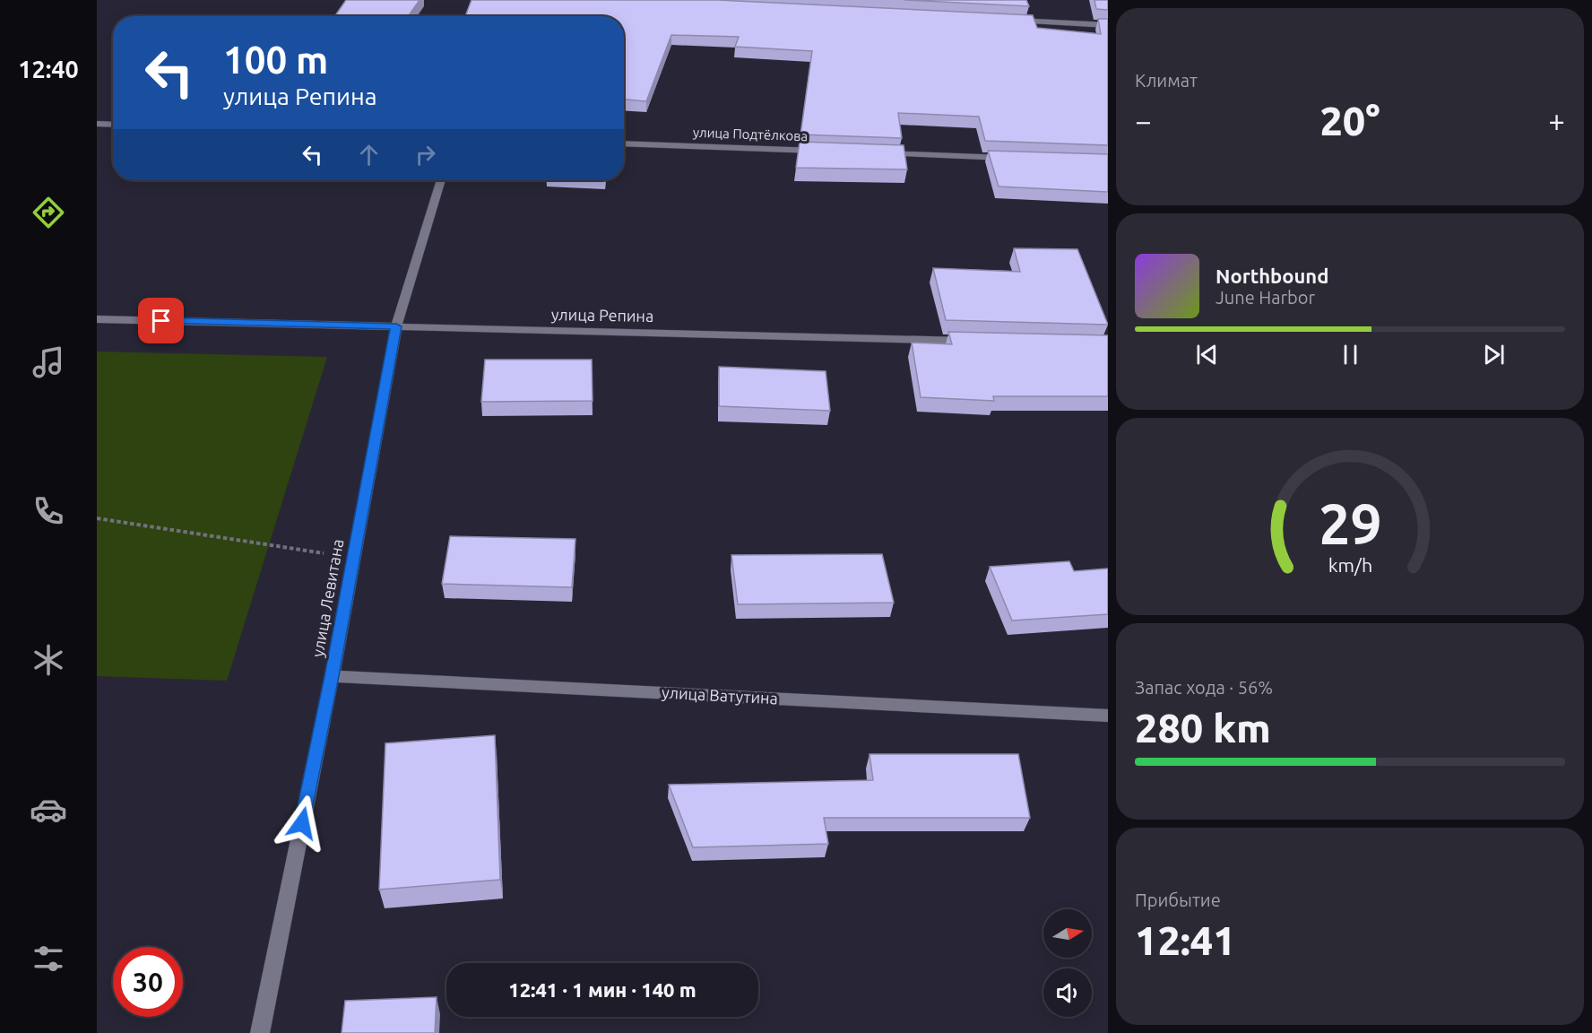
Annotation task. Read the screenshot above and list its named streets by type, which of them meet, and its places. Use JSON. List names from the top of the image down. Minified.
{"streets":{"street":["улица Подтёлкова","улица Репина","улица Левитана","улица Ватутина"]},"crossings":[["улица Репина","улица Левитана"],["улица Левитана","улица Ватутина"]],"north":"right","page":{"tabs":"12:40","tile":["Климат",["Запас хода · 56%","280 km"],["Прибытие","12:41"]],"turn":["100 m","улица Репина"],"heat":["−","20°","+"],"song":["Northbound","June Harbor"],"limit":"30","trip":"12:41 · 1 мин · 140 m","gauge":["29","km/h"]}}
